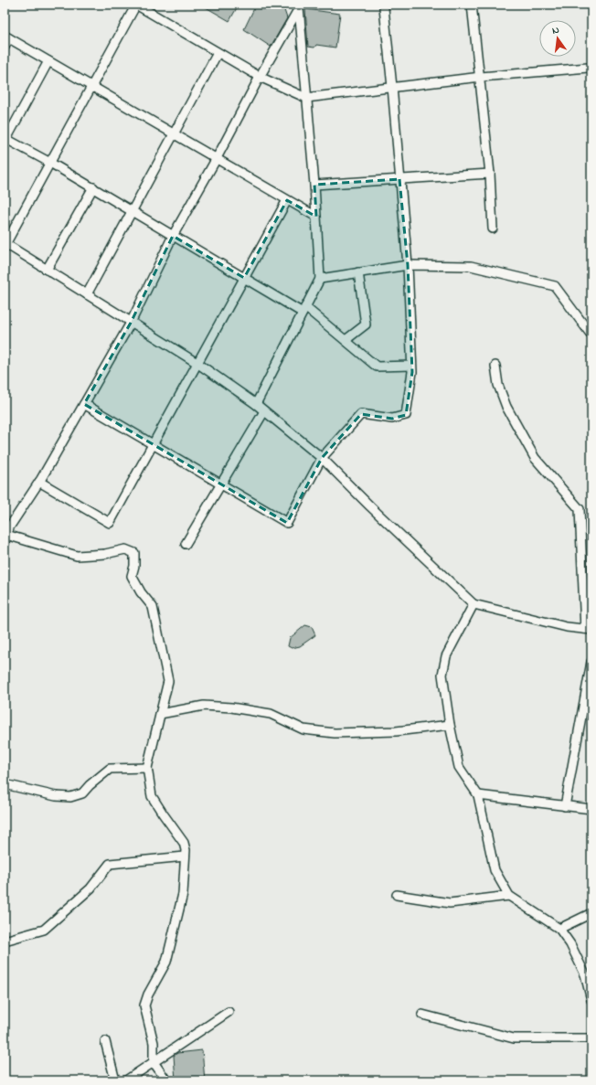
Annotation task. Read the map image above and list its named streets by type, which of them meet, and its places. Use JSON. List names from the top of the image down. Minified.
{"north":"top"}
